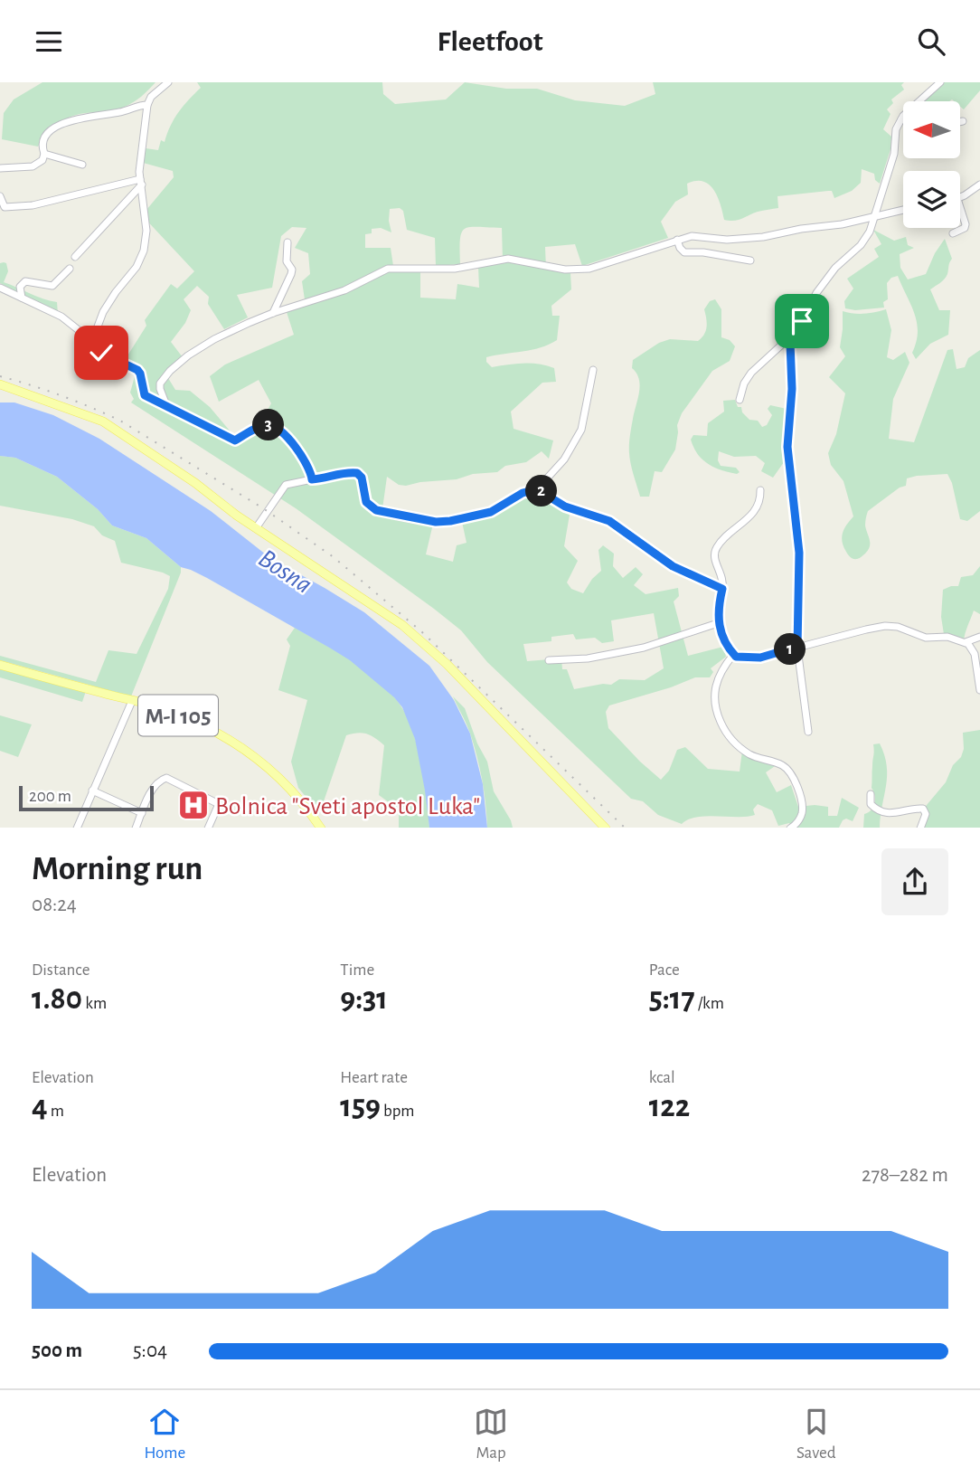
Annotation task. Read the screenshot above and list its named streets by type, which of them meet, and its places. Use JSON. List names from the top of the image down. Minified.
{"streets":{"main road":["M-I 105"]},"water":["Bosna"],"places":{"hospital":["Bolnica \"Sveti apostol Luka\""]},"scale_bar":"200 m","north":"left","page":{"header":"Fleetfoot","pins":["3","2","1"],"scale":"200 m","heading":["Morning run","08:24"],"stats":[["Distance","1.80 km"],["Time","9:31"],["Pace","5:17 /km"],["Elevation","4 m"],["Heart rate","159 bpm"],["kcal","122"]],"chart":["Elevation","278–282 m"],"list":[{"name":"500 m","note":"5:04"}],"tabs":["Home","Map","Saved"]}}
